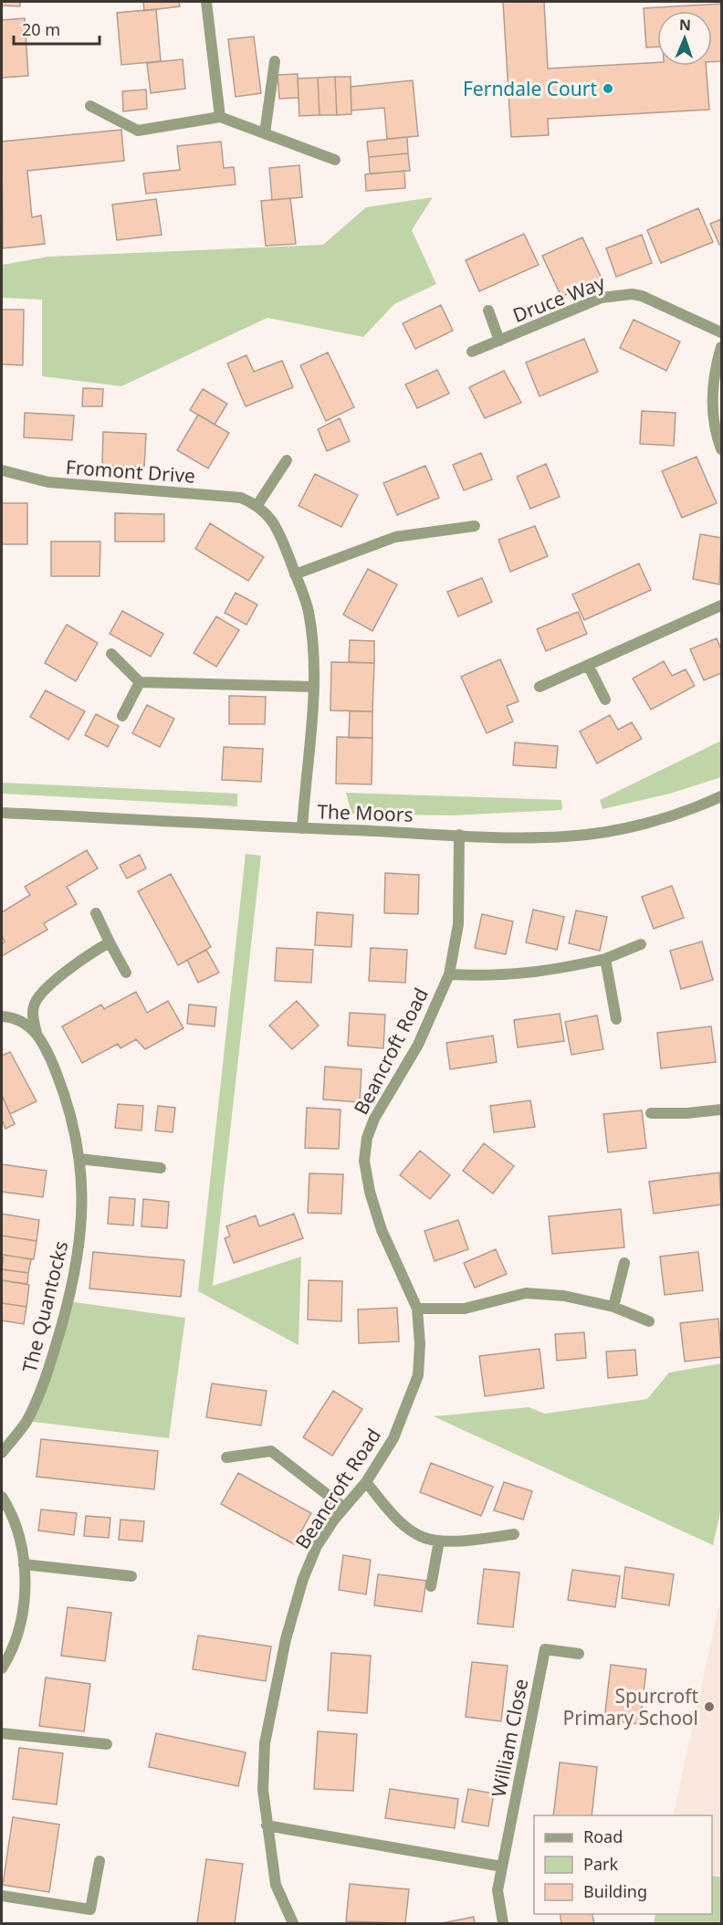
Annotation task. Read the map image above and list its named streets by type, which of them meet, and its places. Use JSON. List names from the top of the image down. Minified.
{"streets":{"street":["Druce Way","Fromont Drive","The Moors","Beancroft Road","The Quantocks","William Close"]},"crossings":[["The Moors","Beancroft Road"]],"places":["Ferndale Court","Spurcroft Primary School"],"legend":["Road","Park","Building"],"scale_bar":"20 m","north":"top"}
